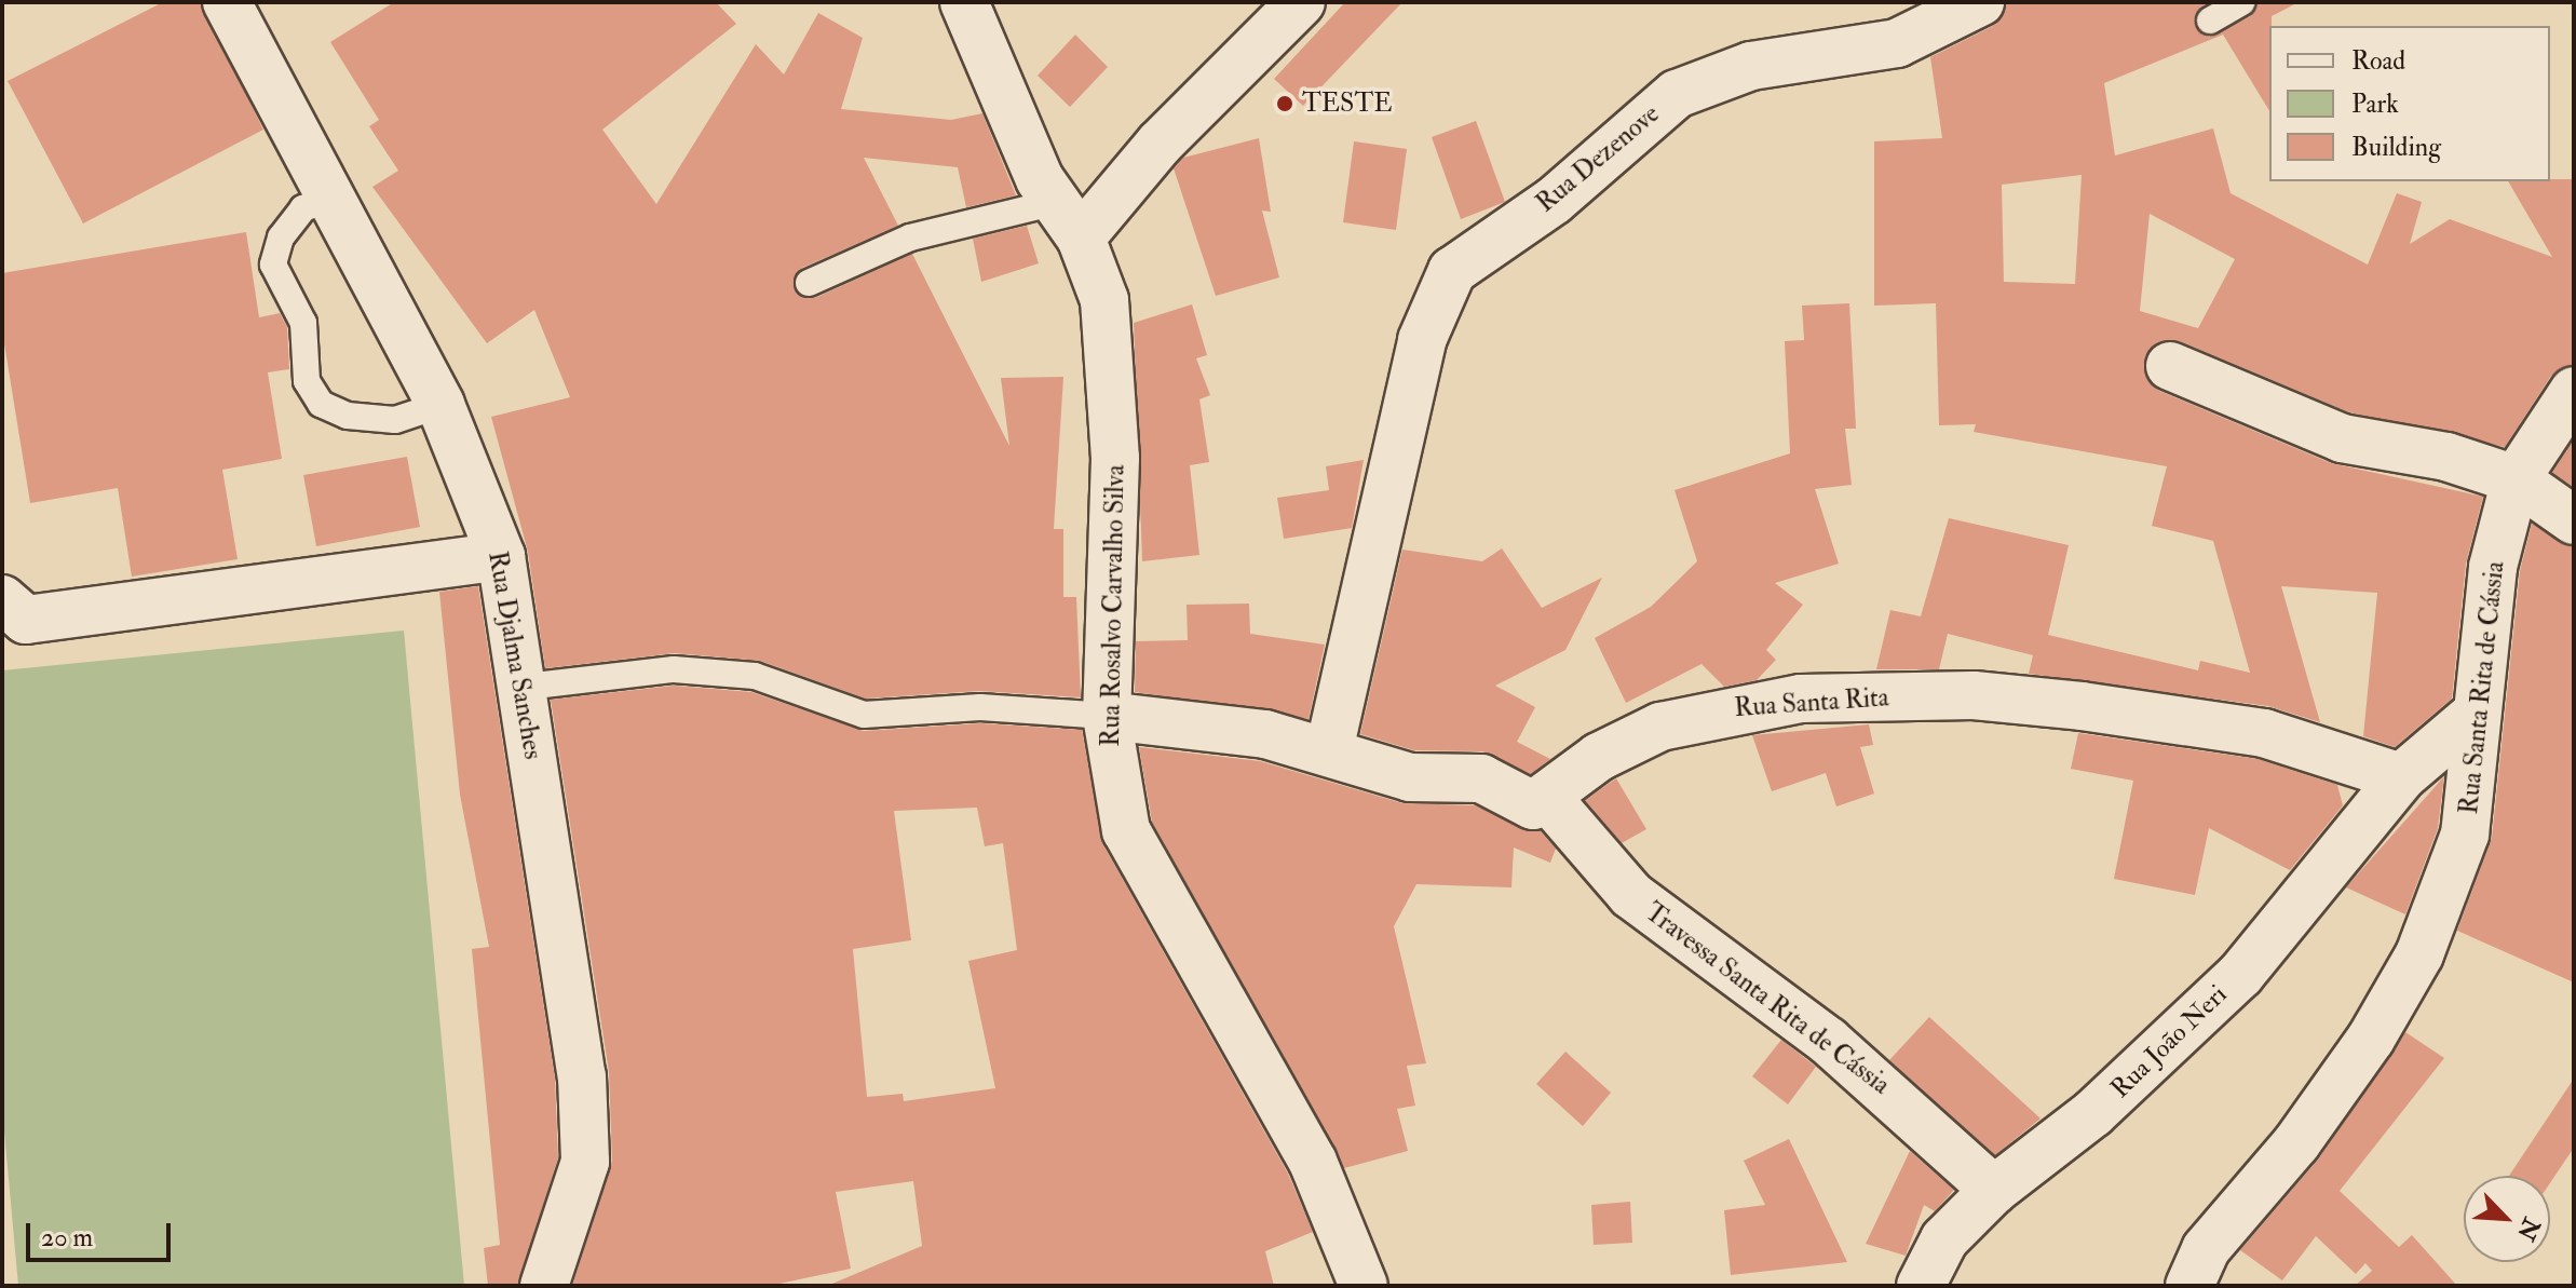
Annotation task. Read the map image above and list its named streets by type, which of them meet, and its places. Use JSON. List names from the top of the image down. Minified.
{"streets":{"street":["Rua Dezenove","Rua Rosalvo Carvalho Silva","Rua Djalma Sanches","Rua Santa Rita de Cássia","Rua Santa Rita","Travessa Santa Rita de Cássia","Rua João Neri"]},"crossings":[["Rua Santa Rita","Travessa Santa Rita de Cássia"],["Rua Santa Rita","Rua João Neri"],["Travessa Santa Rita de Cássia","Rua João Neri"]],"places":["TESTE"],"legend":["Road","Park","Building"],"scale_bar":"20 m","north":"bottom right"}
